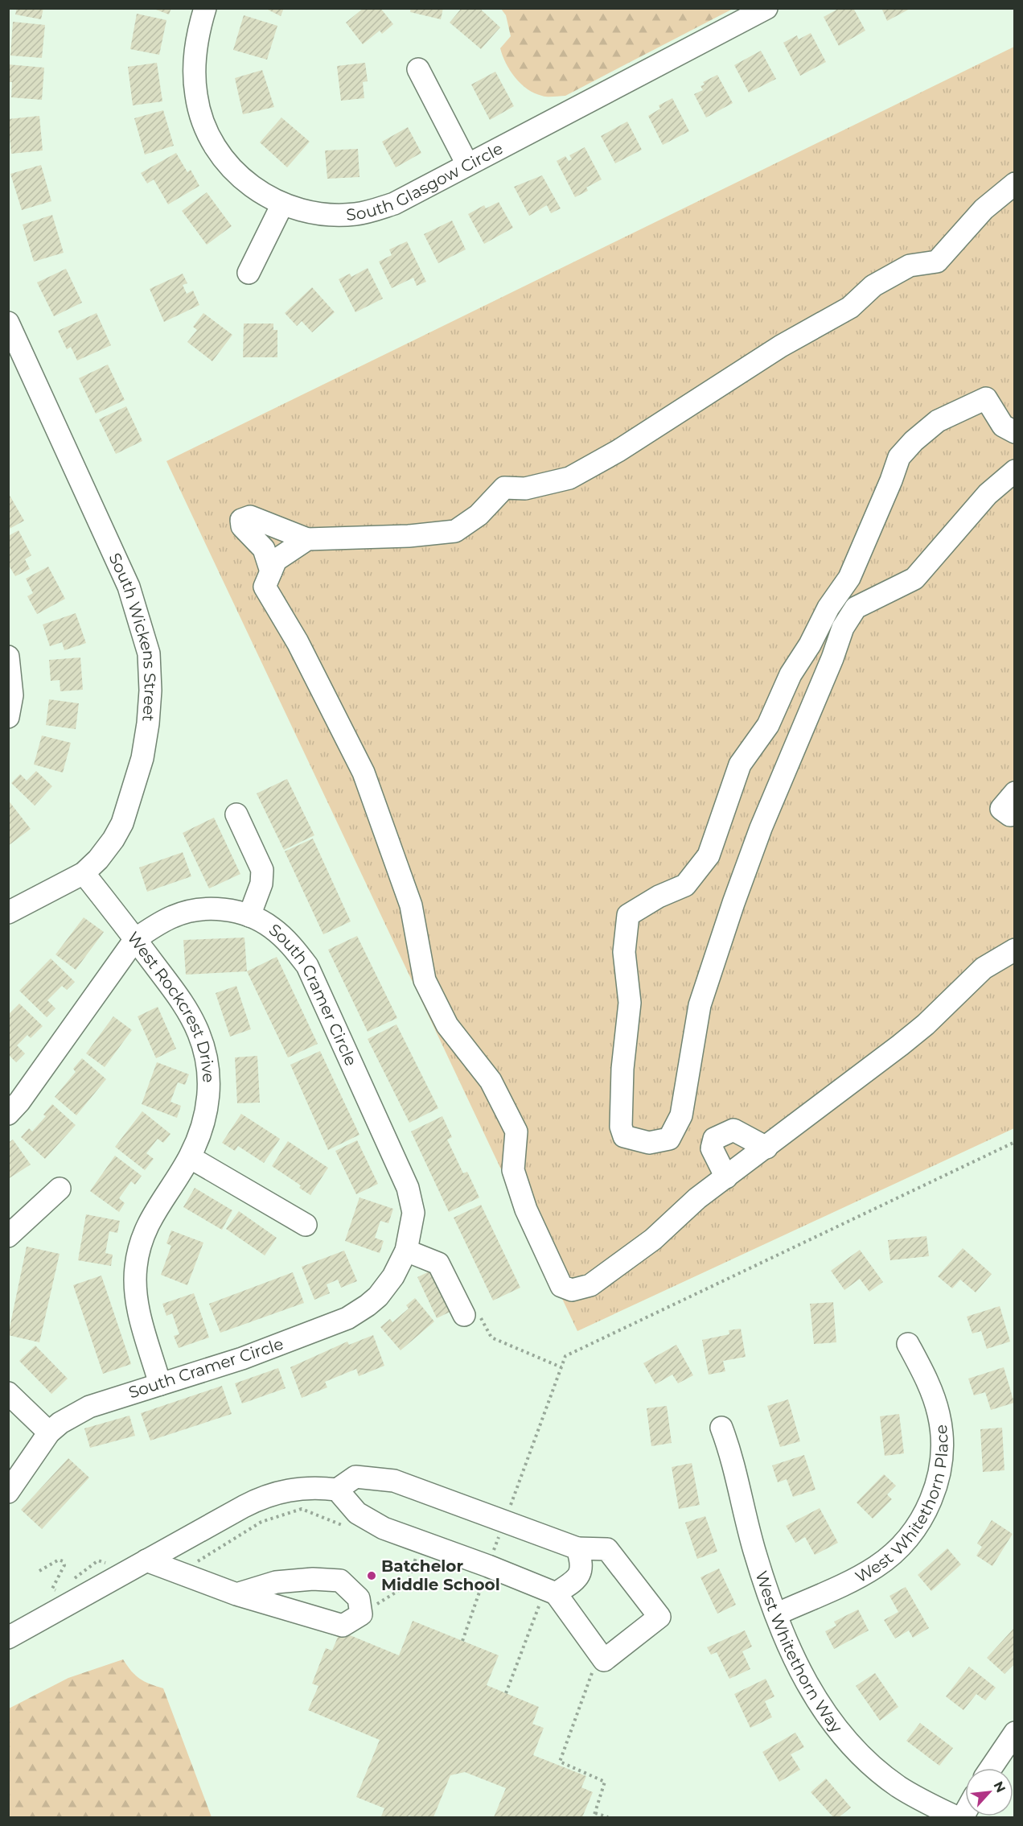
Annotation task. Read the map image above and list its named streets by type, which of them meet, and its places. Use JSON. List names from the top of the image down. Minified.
{"streets":{"street":["South Glasgow Circle","South Wickens Street","South Cramer Circle","West Rockcrest Drive","West Whitethorn Place","West Whitethorn Way"]},"crossings":[["South Wickens Street","West Rockcrest Drive"],["South Cramer Circle","West Rockcrest Drive"],["West Whitethorn Place","West Whitethorn Way"]],"places":["Batchelor Middle School"],"north":"top right"}
